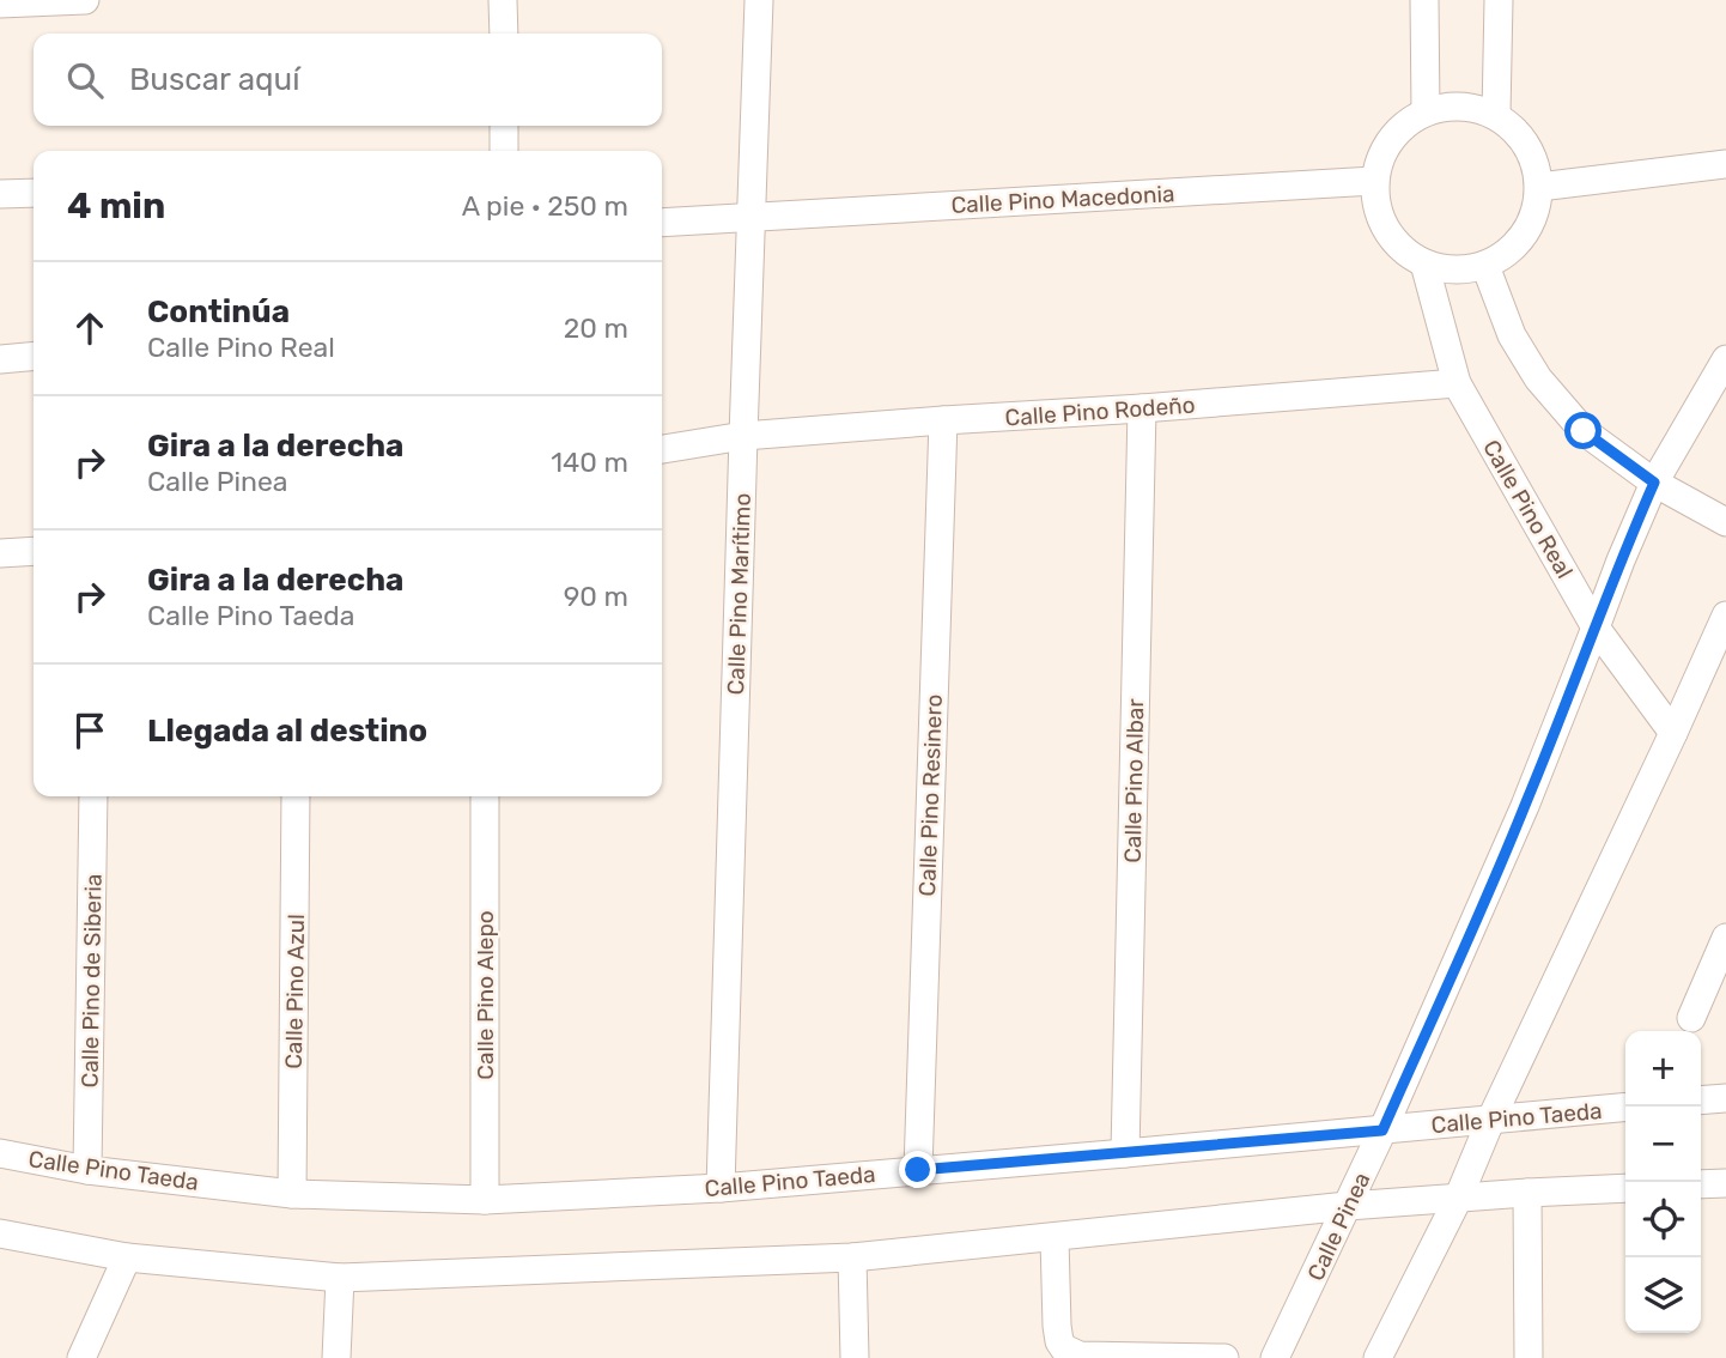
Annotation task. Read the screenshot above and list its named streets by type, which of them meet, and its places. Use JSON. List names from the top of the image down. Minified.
{"streets":{"street":["Calle Pino Macedonia","Calle Pino Rodeño","Calle Pino Real","Calle Pino Marítimo","Calle Pino Albar","Calle Pino Resinero","Calle Pino de Siberia","Calle Pino Azul","Calle Pino Alepo","Calle Pino Taeda","Calle Pinea"]},"crossings":[["Calle Pino Macedonia","Calle Pino Real"],["Calle Pino Macedonia","Calle Pino Marítimo"],["Calle Pino Rodeño","Calle Pino Real"],["Calle Pino Rodeño","Calle Pino Marítimo"],["Calle Pino Rodeño","Calle Pino Albar"],["Calle Pino Rodeño","Calle Pino Resinero"],["Calle Pino Real","Calle Pinea"],["Calle Pino Marítimo","Calle Pino Taeda"],["Calle Pino Albar","Calle Pino Taeda"],["Calle Pino Resinero","Calle Pino Taeda"],["Calle Pino de Siberia","Calle Pino Taeda"],["Calle Pino Azul","Calle Pino Taeda"],["Calle Pino Alepo","Calle Pino Taeda"],["Calle Pino Taeda","Calle Pinea"]],"page":{"search":"Buscar aquí","heading":["4 min","A pie · 250 m"],"list":[["Continúa","Calle Pino Real","20 m"],["Gira a la derecha","Calle Pinea","140 m"],["Gira a la derecha","Calle Pino Taeda","90 m"],"Llegada al destino"],"map_buttons":["+","−"]}}
